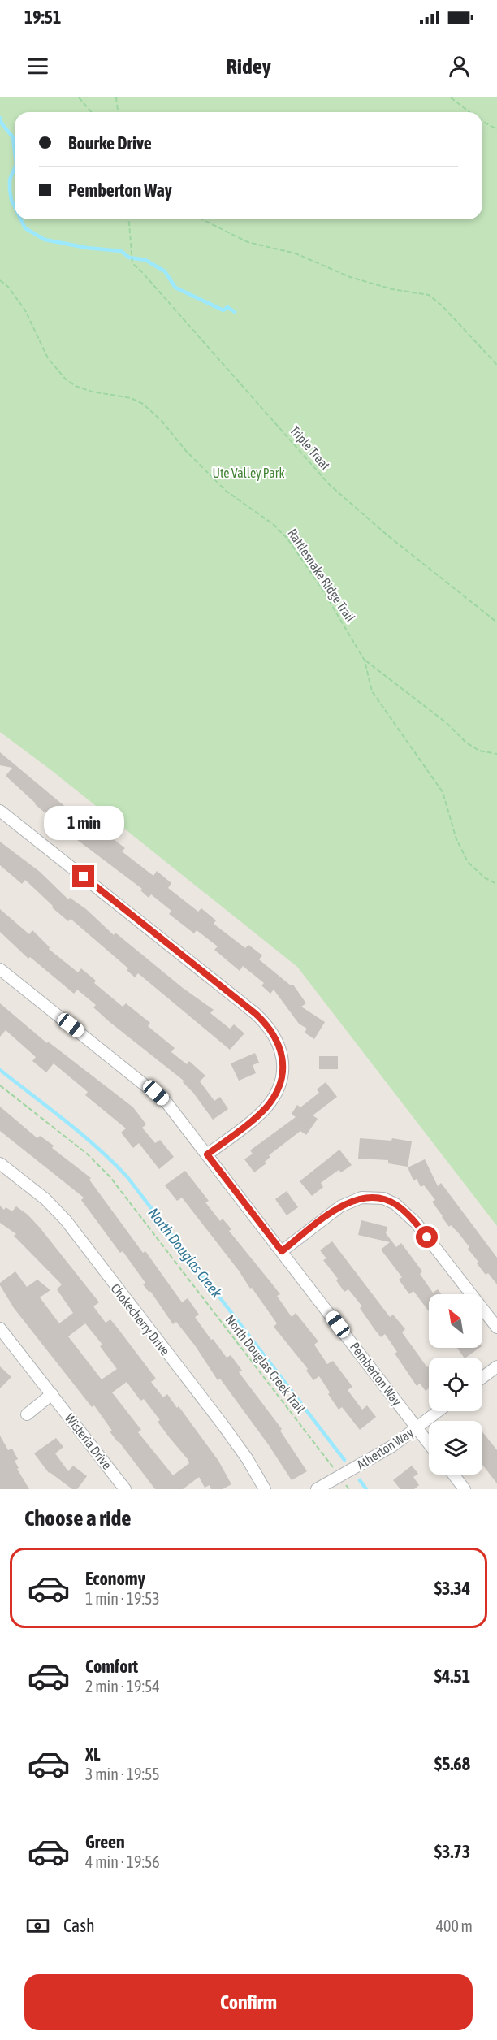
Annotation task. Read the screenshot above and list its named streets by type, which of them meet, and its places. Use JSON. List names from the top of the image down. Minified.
{"streets":{"street":["Chokecherry Drive","Pemberton Way","Wisteria Drive","Atherton Way"],"path":["Triple Treat","Rattlesnake Ridge Trail","North Douglas Creek Trail"]},"crossings":[["Pemberton Way","Atherton Way"]],"water":["North Douglas Creek"],"parks":["Ute Valley Park"],"north":"top left","page":{"status":"19:51","header":"Ridey","banner":["Bourke Drive","Pemberton Way"],"bubble":"1 min","heading":"Choose a ride","list":[{"name":"Economy","note":"1 min · 19:53","value":"$3.34"},{"name":"Comfort","note":"2 min · 19:54","value":"$4.51"},{"name":"XL","note":"3 min · 19:55","value":"$5.68"},{"name":"Green","note":"4 min · 19:56","value":"$3.73"}],"pay":["Cash","400 m"],"buttons":"Confirm"}}
